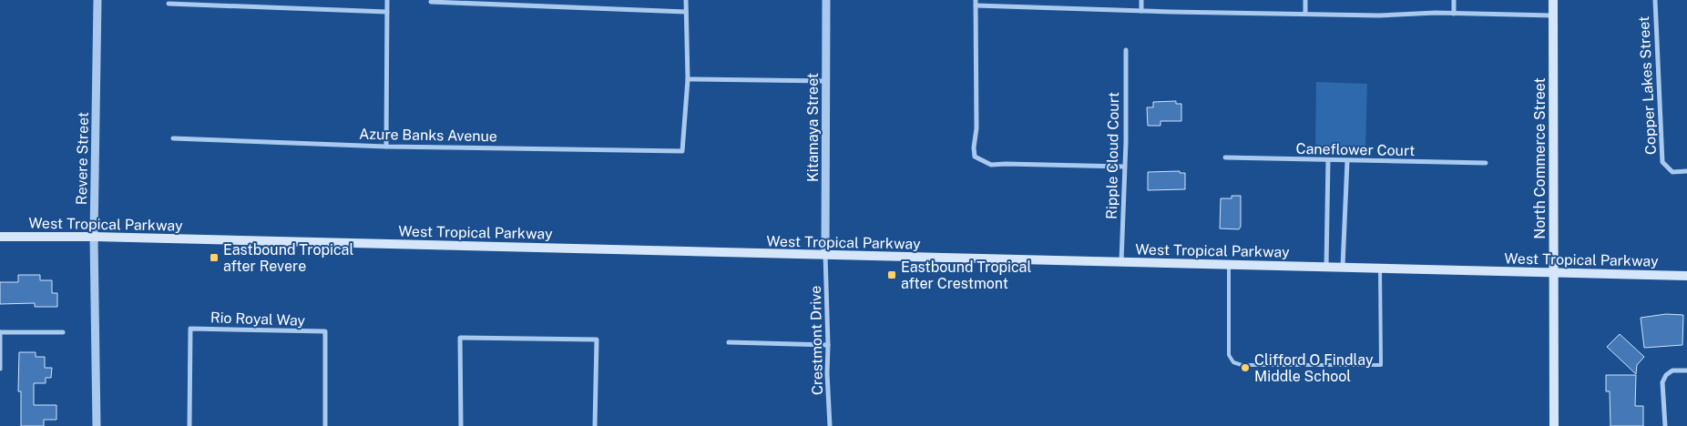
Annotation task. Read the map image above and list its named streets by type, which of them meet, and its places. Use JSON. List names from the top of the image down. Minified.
{"streets":{"main road":["North Commerce Street","West Tropical Parkway"],"street":["Copper Lakes Street","Kitamaya Street","Azure Banks Avenue","Caneflower Court","Ripple Cloud Court","Revere Street","Rio Royal Way","Crestmont Drive"]},"crossings":[["Kitamaya Street","West Tropical Parkway"],["Kitamaya Street","Crestmont Drive"],["Ripple Cloud Court","West Tropical Parkway"],["Revere Street","West Tropical Parkway"],["North Commerce Street","West Tropical Parkway"],["West Tropical Parkway","Crestmont Drive"]],"places":{"transit":["Eastbound Tropical after Revere","Eastbound Tropical after Crestmont"],"other":["Clifford O Findlay Middle School"]}}
